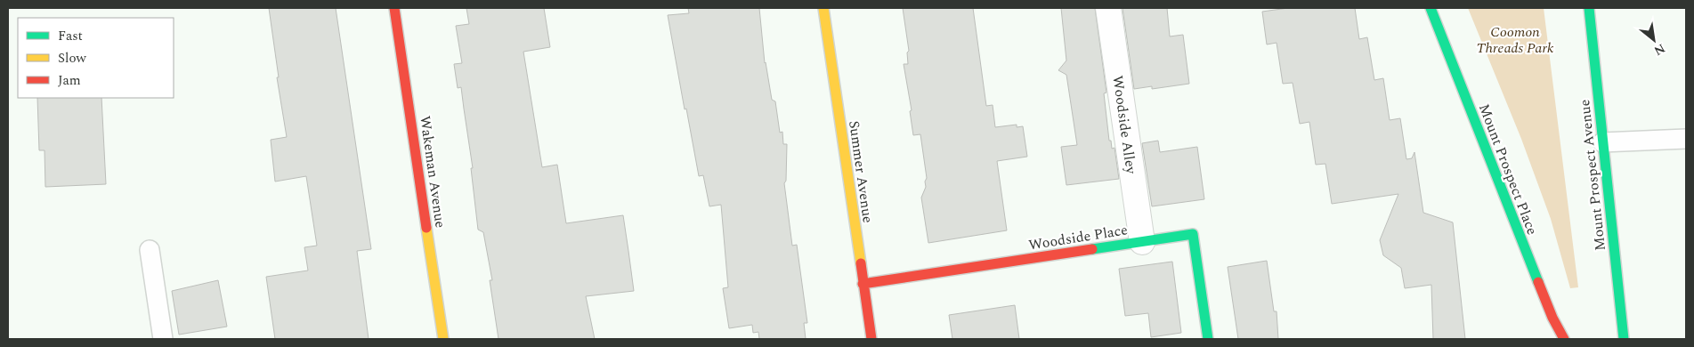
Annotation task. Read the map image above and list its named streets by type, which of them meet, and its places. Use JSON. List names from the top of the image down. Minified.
{"streets":{"street":["Woodside Alley","Mount Prospect Place","Wakeman Avenue","Summer Avenue","Mount Prospect Avenue","Woodside Place"]},"crossings":[["Woodside Alley","Woodside Place"],["Summer Avenue","Woodside Place"]],"parks":["Coomon Threads Park"],"legend":["Fast","Slow","Jam"],"north":"bottom right"}
